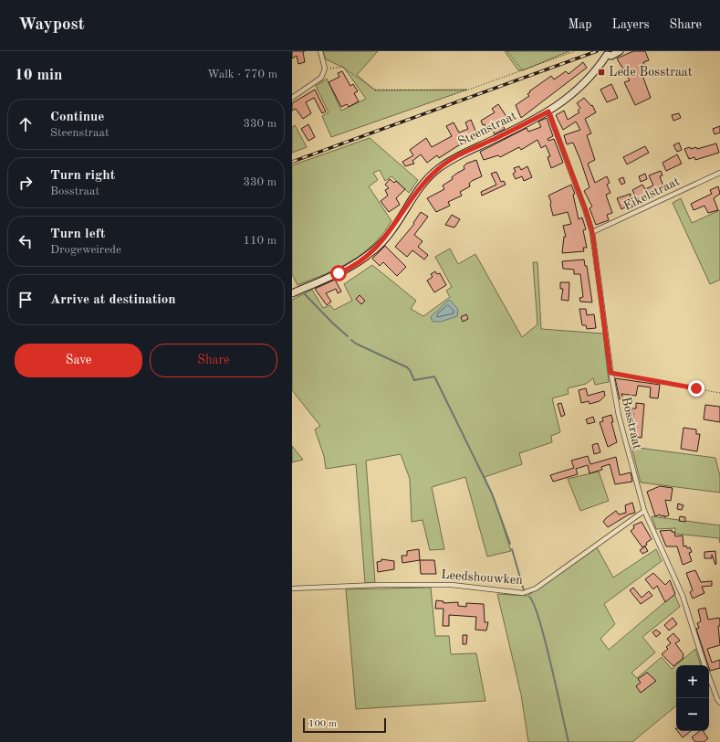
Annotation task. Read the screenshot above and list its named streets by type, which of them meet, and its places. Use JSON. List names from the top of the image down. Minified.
{"streets":{"street":["Steenstraat","Eikelstraat","Bosstraat","Leedshouwken"]},"crossings":[["Steenstraat","Bosstraat"],["Eikelstraat","Bosstraat"],["Bosstraat","Leedshouwken"]],"places":{"transit":["Lede Bosstraat"]},"scale_bar":"100 m","page":{"header":"Waypost","nav":["Map","Layers","Share"],"heading":["10 min","Walk · 770 m"],"list":[["Continue","Steenstraat","330 m"],["Turn right","Bosstraat","330 m"],["Turn left","Drogeweirede","110 m"],"Arrive at destination"],"buttons":["Save","Share"],"map_buttons":["+","−"],"scale":"100 m"}}
